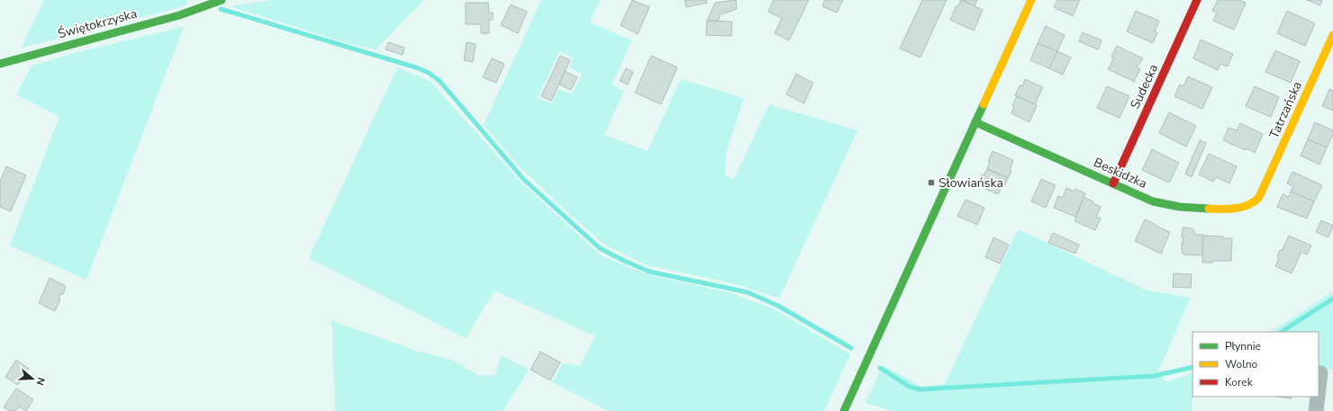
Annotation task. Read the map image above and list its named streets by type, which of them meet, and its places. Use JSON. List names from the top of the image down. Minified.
{"streets":{"street":["Świętokrzyska","Sudecka","Tatrzańska","Beskidzka"]},"crossings":[["Sudecka","Beskidzka"],["Tatrzańska","Beskidzka"]],"places":{"transit":["Słowiańska"]},"legend":["Płynnie","Wolno","Korek"],"north":"right"}
